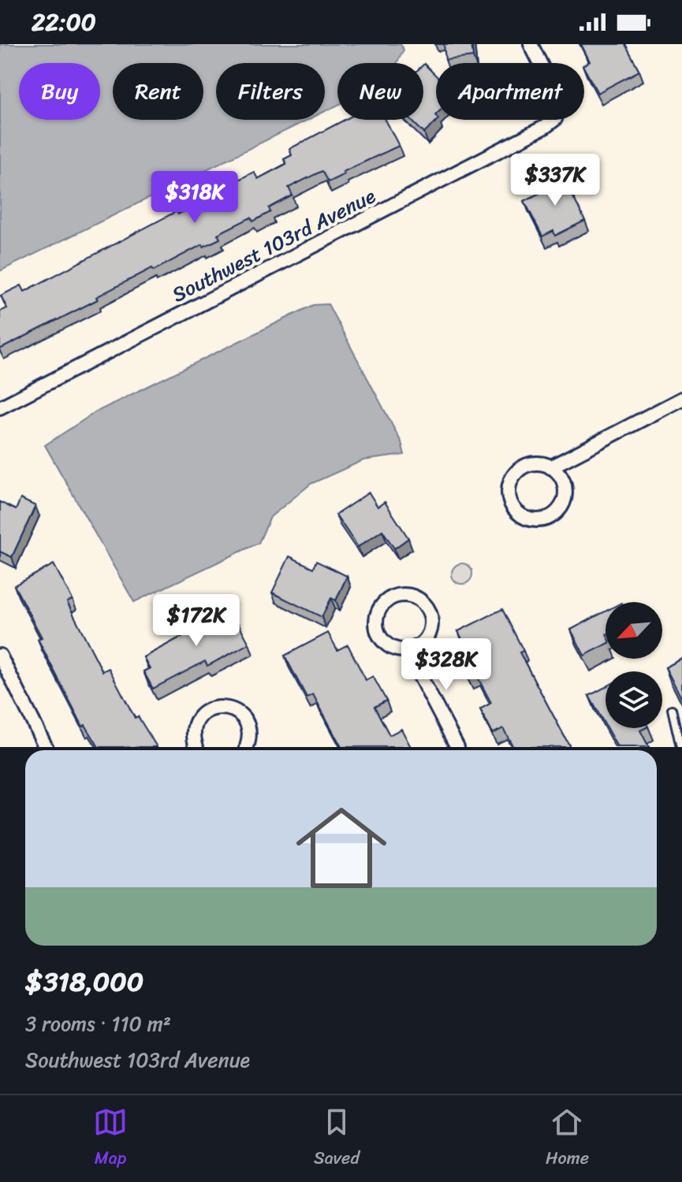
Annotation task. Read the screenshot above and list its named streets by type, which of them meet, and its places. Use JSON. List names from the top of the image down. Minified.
{"streets":{"street":["Southwest 103rd Avenue"]},"north":"bottom left","page":{"status":"22:00","chip":["Buy","Rent","Filters","New","Apartment"],"price":["$337K","$318K","$172K","$328K"],"list":[{"name":"$318,000","note":"3 rooms · 110 m² · Southwest 103rd Avenue"}],"tabs":["Map","Saved","Home"]}}
